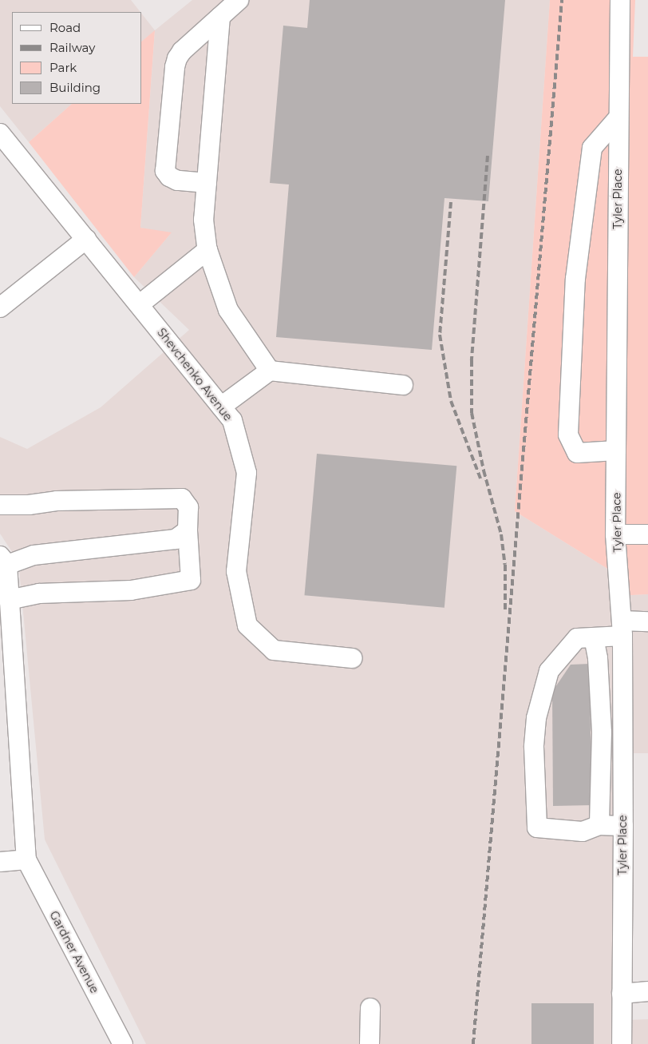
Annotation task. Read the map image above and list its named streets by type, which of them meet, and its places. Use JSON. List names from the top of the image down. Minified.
{"streets":{"street":["Tyler Place","Shevchenko Avenue","Gardner Avenue"]},"legend":["Road","Railway","Park","Building"]}
